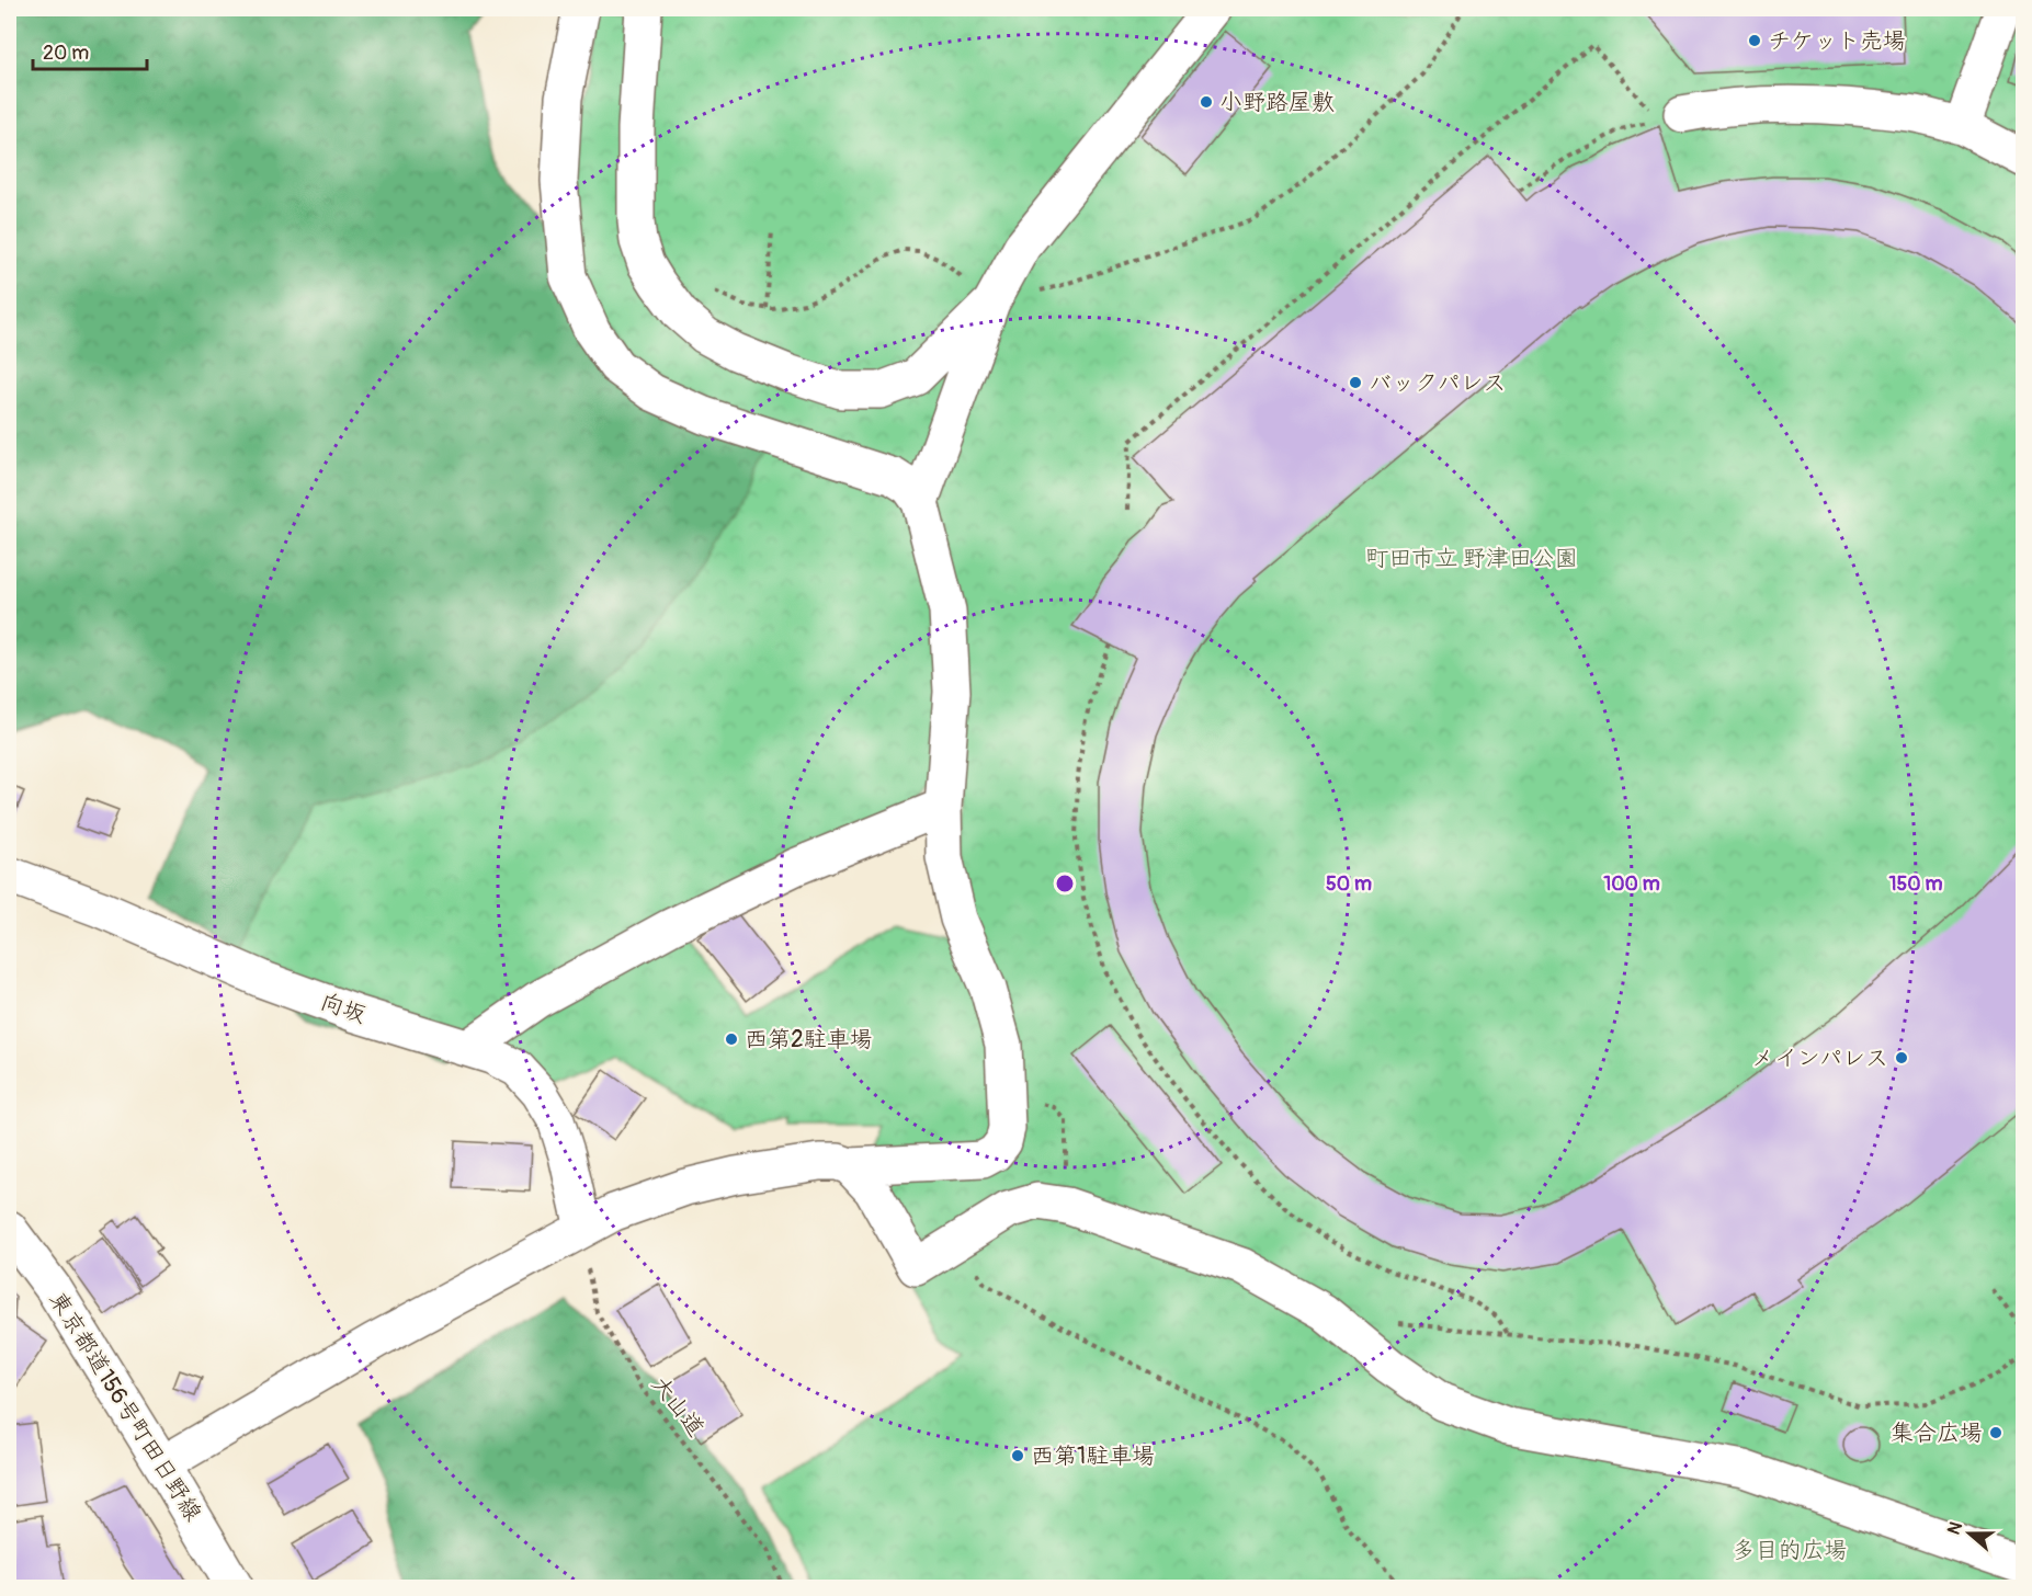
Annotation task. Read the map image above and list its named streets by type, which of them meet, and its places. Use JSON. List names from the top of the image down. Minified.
{"streets":{"street":["向坂","東京都道156号町田日野線"],"path":["大山道"]},"crossings":[["向坂","大山道"]],"parks":["町田市立 野津田公園","多目的広場"],"places":["チケット売場","小野路屋敷","バックパレス","西第2駐車場","メインパレス","集合広場","西第1駐車場"],"scale_bar":"20 m","north":"left","rings":["50 m","100 m","150 m"]}
